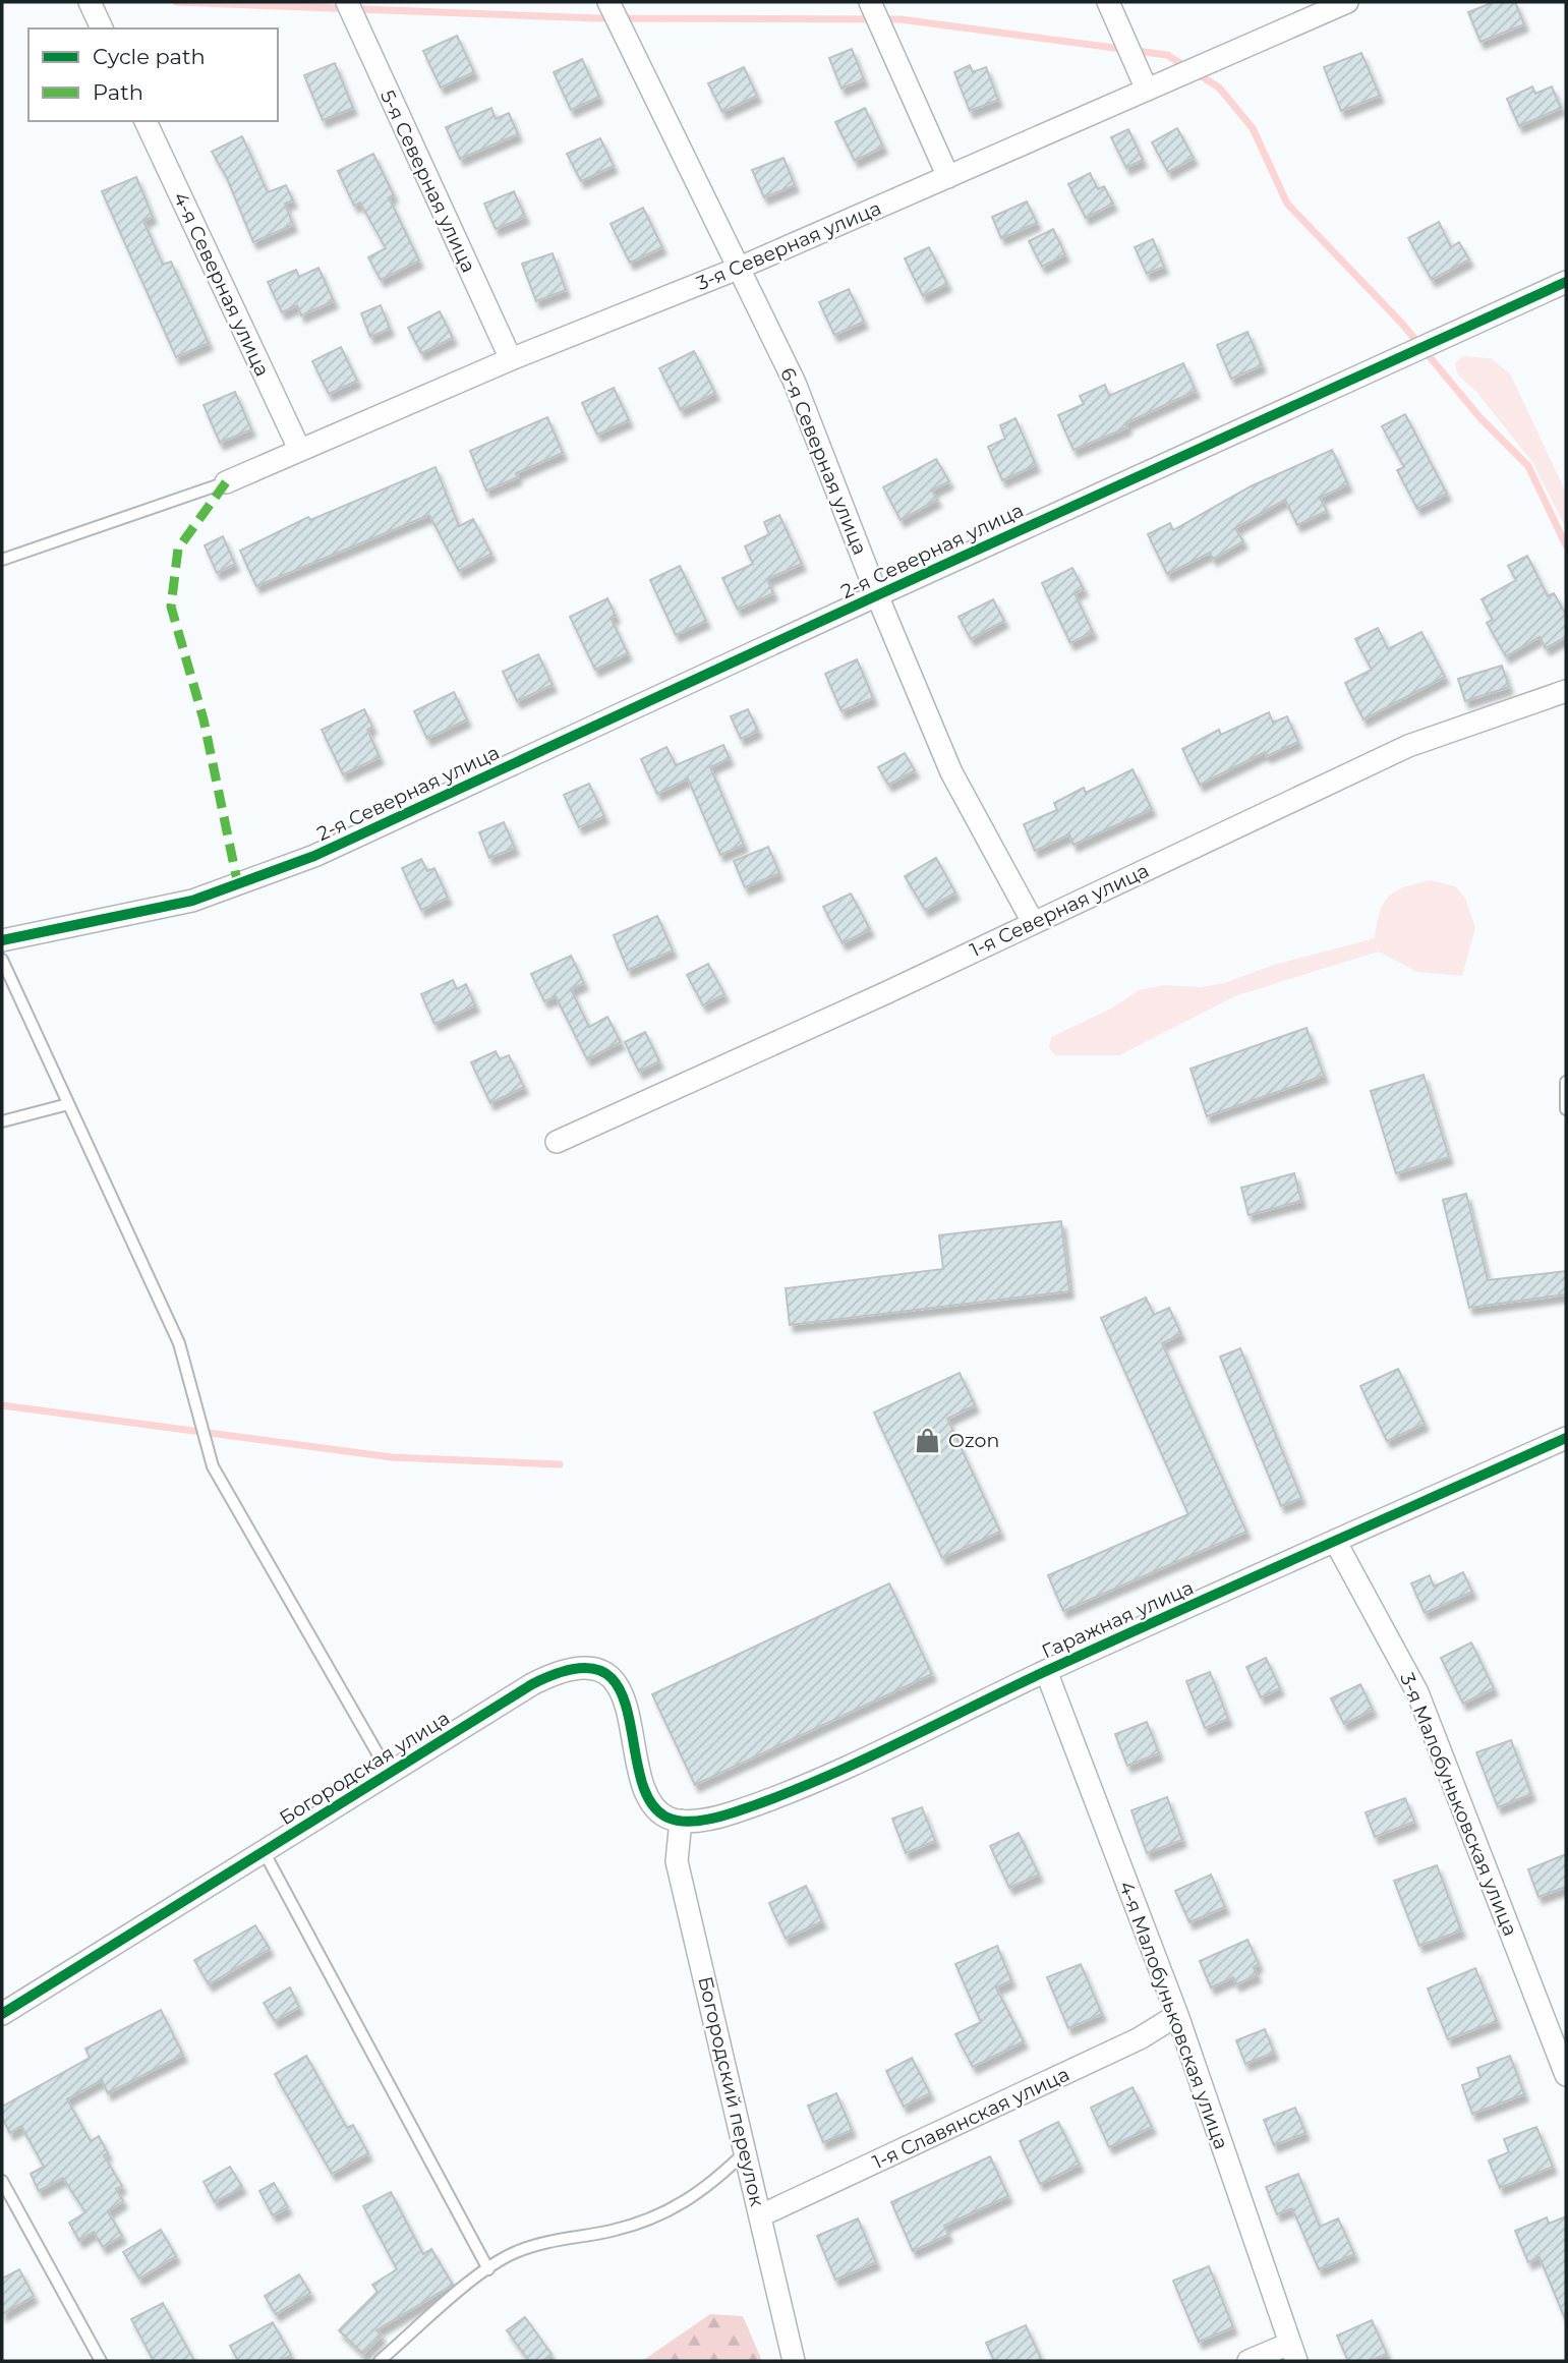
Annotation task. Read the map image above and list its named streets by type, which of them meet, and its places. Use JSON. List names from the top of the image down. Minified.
{"streets":{"street":["5-я Северная улица","3-я Северная улица","4-я Северная улица","6-я Северная улица","2-я Северная улица","1-я Северная улица","Гаражная улица","Богородская улица","3-я Малобуньковская улица","4-я Малобуньковская улица","Богородский переулок","1-я Славянская улица"]},"crossings":[["5-я Северная улица","3-я Северная улица"],["3-я Северная улица","4-я Северная улица"],["3-я Северная улица","6-я Северная улица"],["6-я Северная улица","2-я Северная улица"],["6-я Северная улица","1-я Северная улица"],["Гаражная улица","Богородская улица"],["Гаражная улица","3-я Малобуньковская улица"],["Гаражная улица","4-я Малобуньковская улица"],["Гаражная улица","Богородский переулок"],["Богородская улица","Богородский переулок"],["4-я Малобуньковская улица","1-я Славянская улица"],["Богородский переулок","1-я Славянская улица"]],"places":{"shop":["Ozon"]},"legend":["Cycle path","Path"]}
